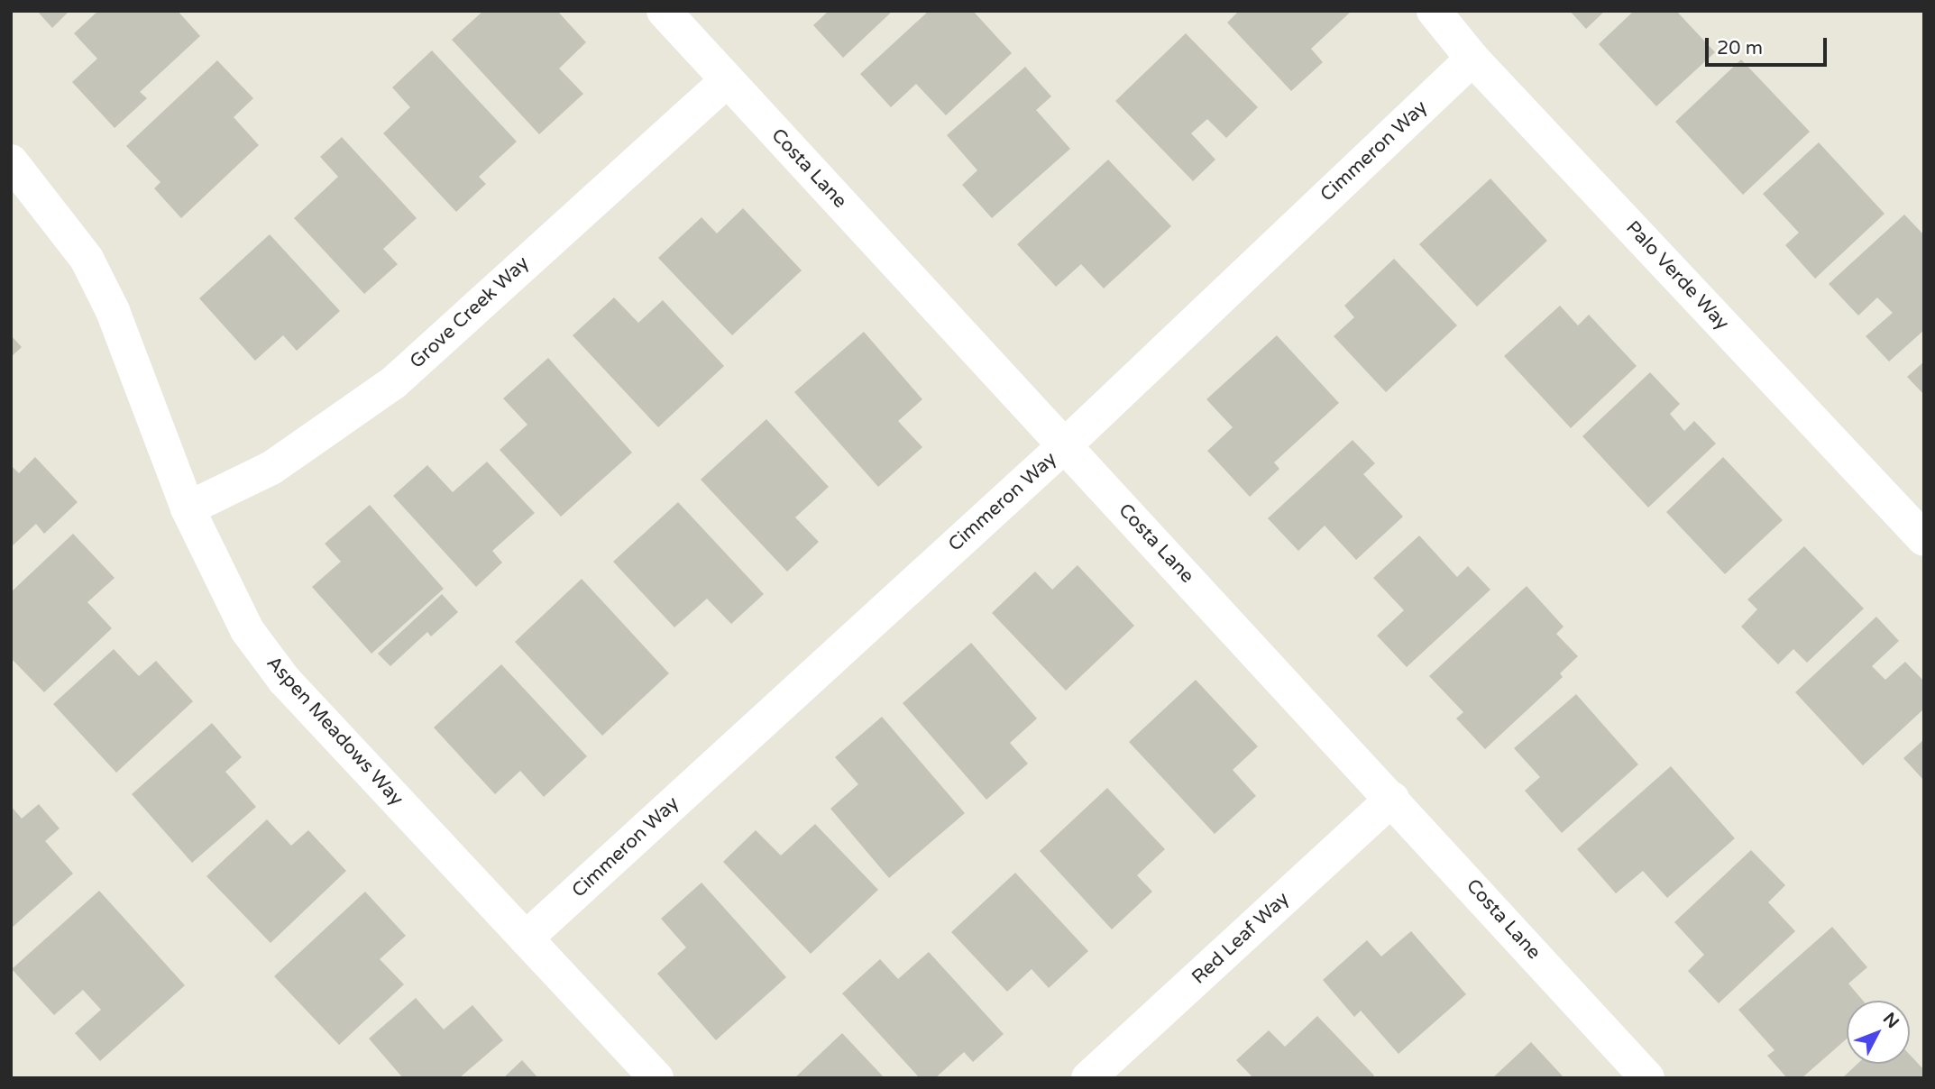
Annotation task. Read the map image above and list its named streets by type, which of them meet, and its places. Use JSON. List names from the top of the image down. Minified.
{"streets":{"street":["Cimmeron Way","Costa Lane","Palo Verde Way","Grove Creek Way","Aspen Meadows Way","Red Leaf Way"]},"crossings":[["Cimmeron Way","Costa Lane"],["Cimmeron Way","Palo Verde Way"],["Cimmeron Way","Aspen Meadows Way"],["Costa Lane","Grove Creek Way"],["Costa Lane","Red Leaf Way"],["Grove Creek Way","Aspen Meadows Way"]],"scale_bar":"20 m","north":"top right"}
